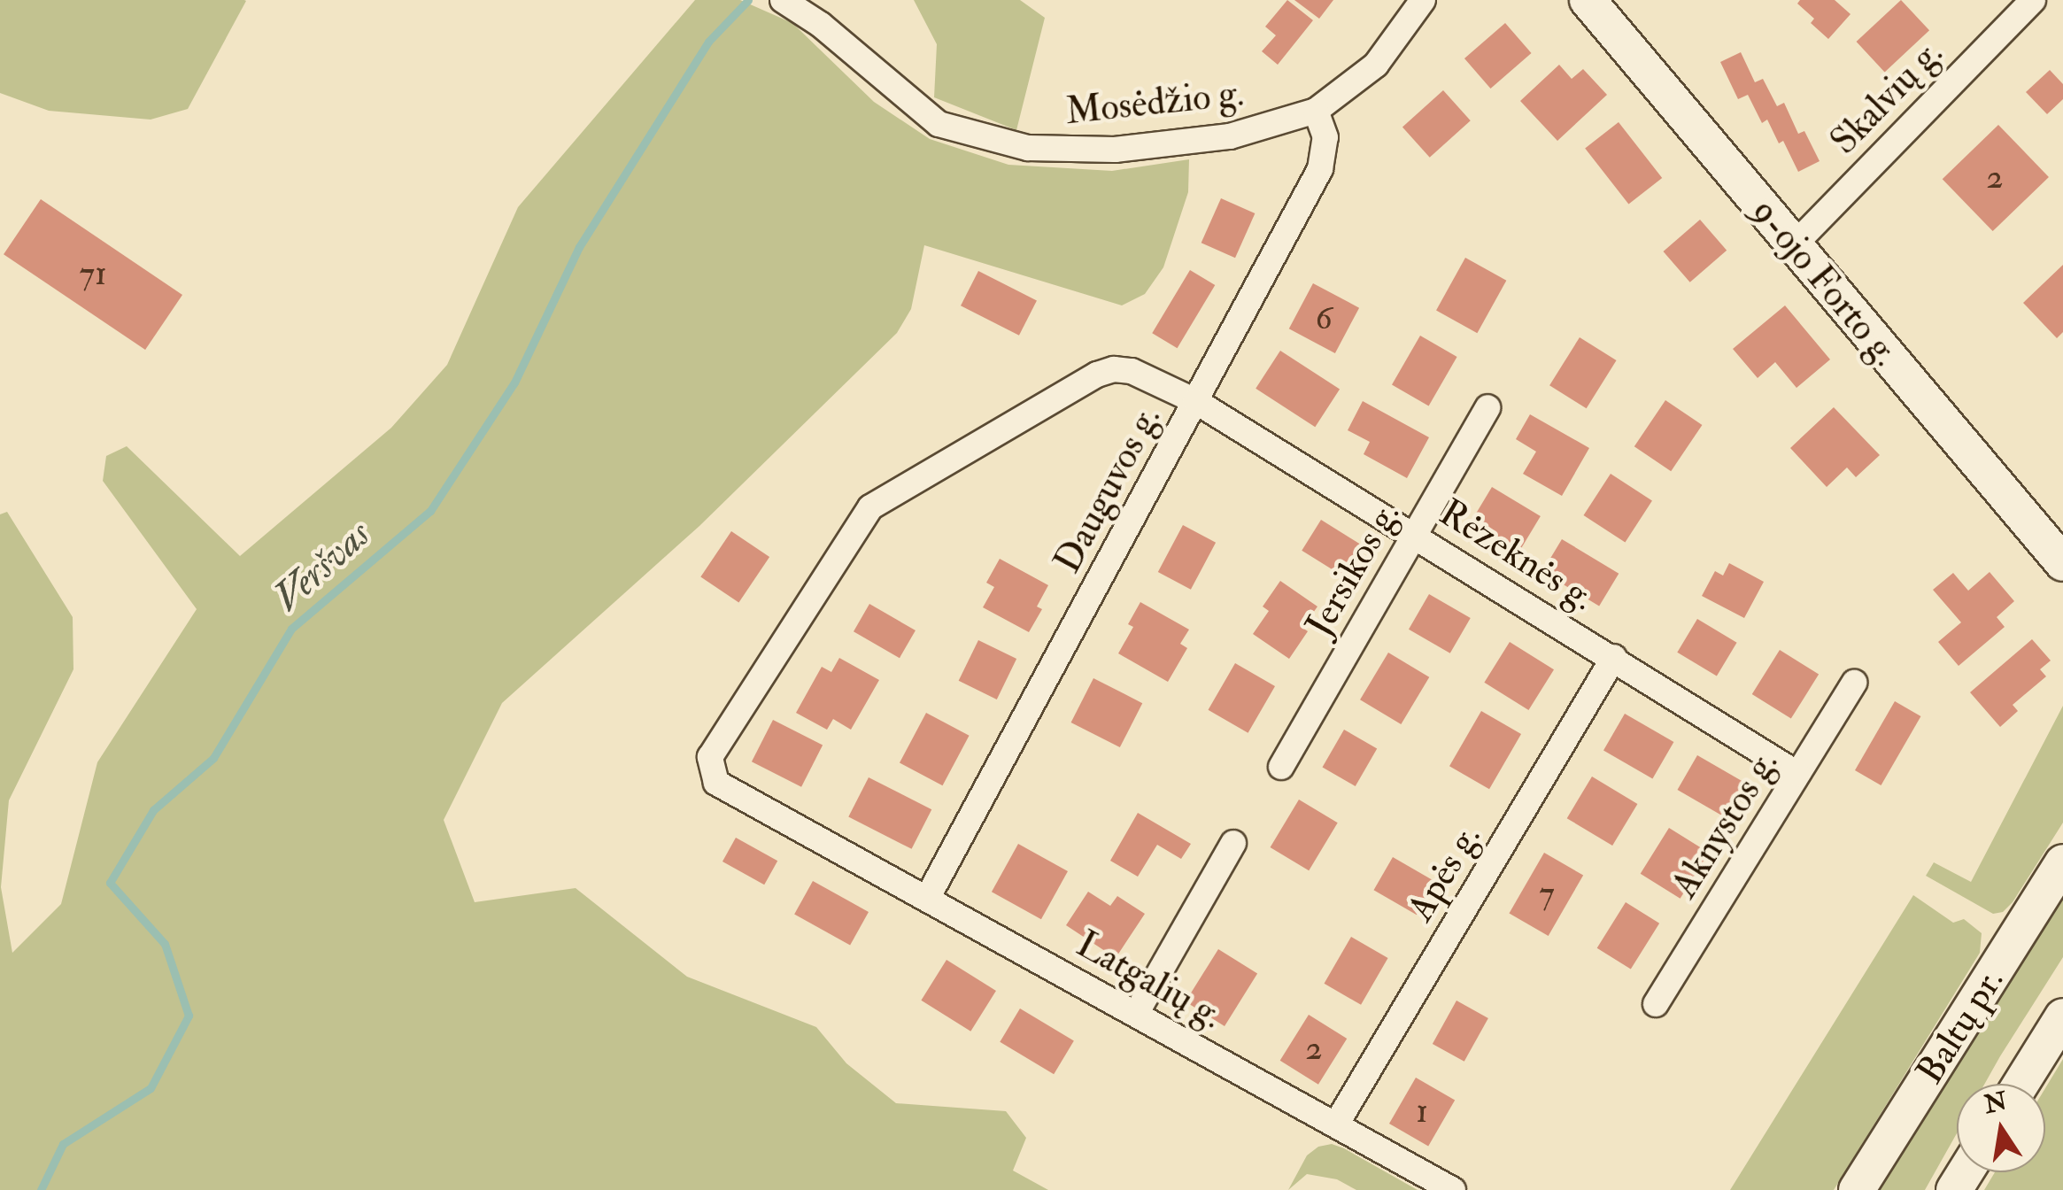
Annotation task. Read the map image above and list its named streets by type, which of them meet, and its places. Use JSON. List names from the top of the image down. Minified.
{"streets":{"street":["Skalvių g.","Mosėdžio g.","9-ojo Forto g.","Dauguvos g.","Rėzeknės g.","Jersikos g.","Aknystos g.","Apės g.","Latgalių g.","Baltų pr."]},"crossings":[["Skalvių g.","9-ojo Forto g."],["Mosėdžio g.","Dauguvos g."],["Dauguvos g.","Rėzeknės g."],["Dauguvos g.","Latgalių g."],["Rėzeknės g.","Jersikos g."],["Rėzeknės g.","Aknystos g."],["Rėzeknės g.","Apės g."],["Rėzeknės g.","Latgalių g."],["Apės g.","Latgalių g."]],"water":["Veršvas"],"house_numbers":["2","71","6","7","2","1"],"north":"top"}
